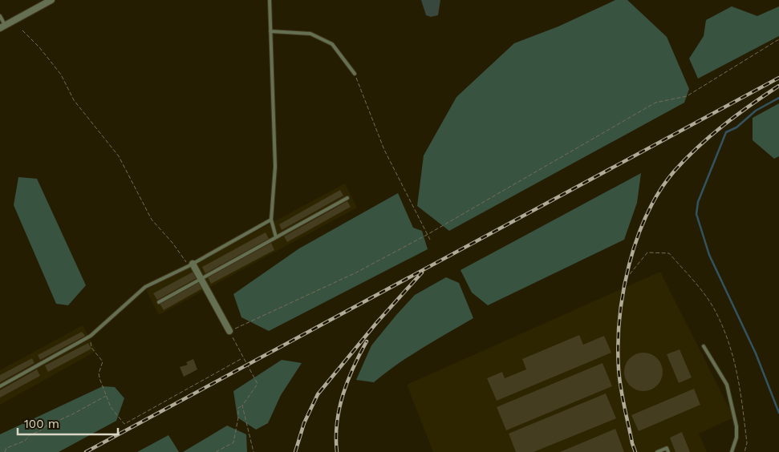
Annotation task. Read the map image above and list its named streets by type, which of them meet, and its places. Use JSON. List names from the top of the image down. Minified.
{"scale_bar":"100 m"}
